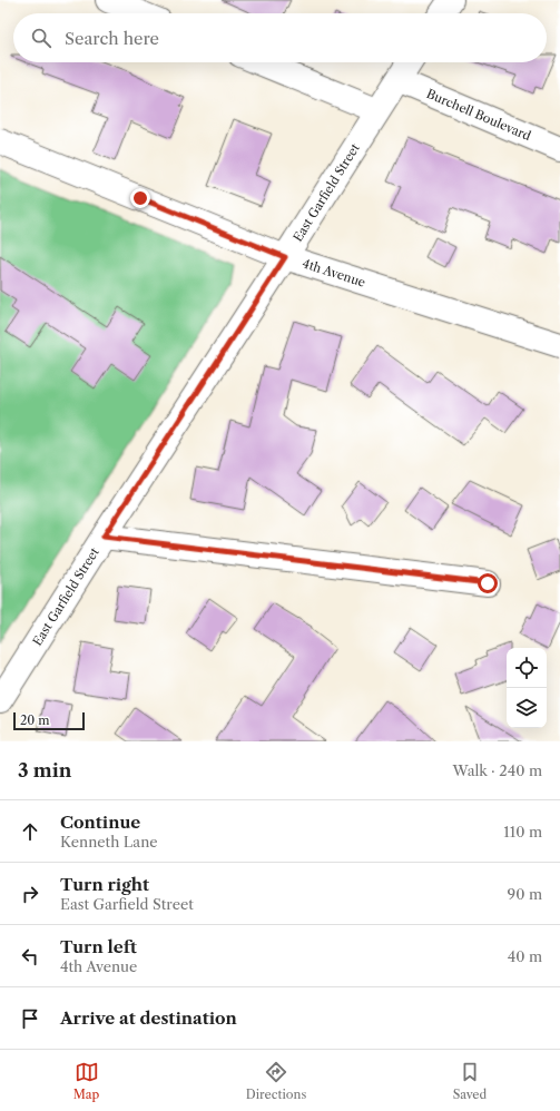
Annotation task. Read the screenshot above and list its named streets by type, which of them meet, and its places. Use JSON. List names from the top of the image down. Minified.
{"streets":{"street":["Burchell Boulevard","East Garfield Street","4th Avenue"]},"crossings":[["Burchell Boulevard","East Garfield Street"],["East Garfield Street","4th Avenue"]],"scale_bar":"20 m","page":{"search":"Search here","scale":"20 m","heading":["3 min","Walk · 240 m"],"list":[["Continue","Kenneth Lane","110 m"],["Turn right","East Garfield Street","90 m"],["Turn left","4th Avenue","40 m"],"Arrive at destination"],"nav":["Map","Directions","Saved"]}}
